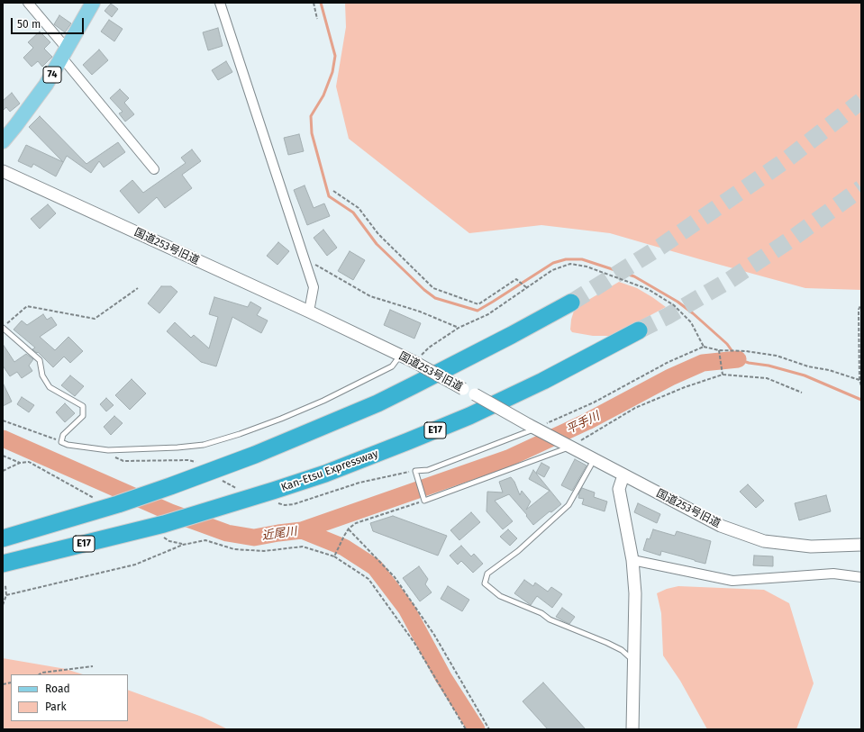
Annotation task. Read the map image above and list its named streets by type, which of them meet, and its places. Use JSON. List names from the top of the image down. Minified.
{"streets":{"highway":["E17","Kan-Etsu Expressway"],"main road":["74"],"street":["国道253号旧道"]},"water":["平手川","近尾川"],"legend":["Road","Park"],"scale_bar":"50 m"}
